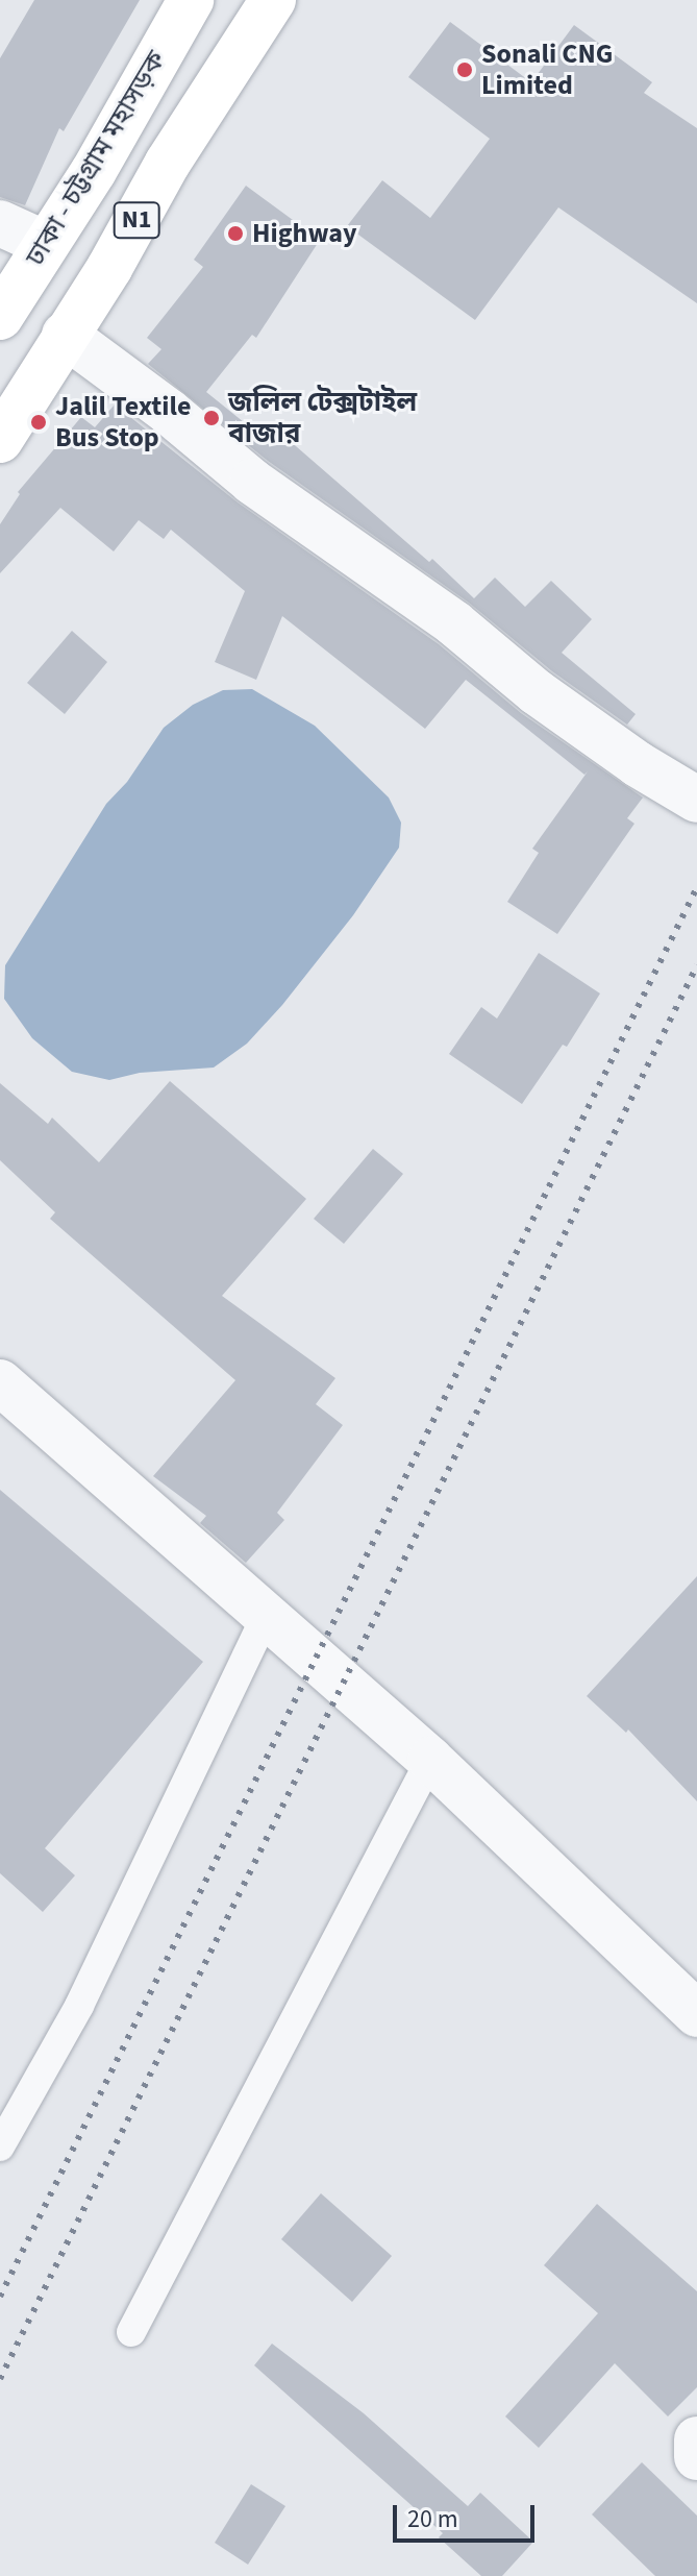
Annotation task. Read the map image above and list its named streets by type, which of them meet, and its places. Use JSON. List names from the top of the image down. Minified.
{"streets":{"highway":["ঢাকা - চট্টগ্রাম মহাসড়ক","N1"]},"places":["Sonali CNG Limited","Highway","জলিল টেক্সটাইল বাজার","Jalil Textile Bus Stop"],"scale_bar":"20 m"}
